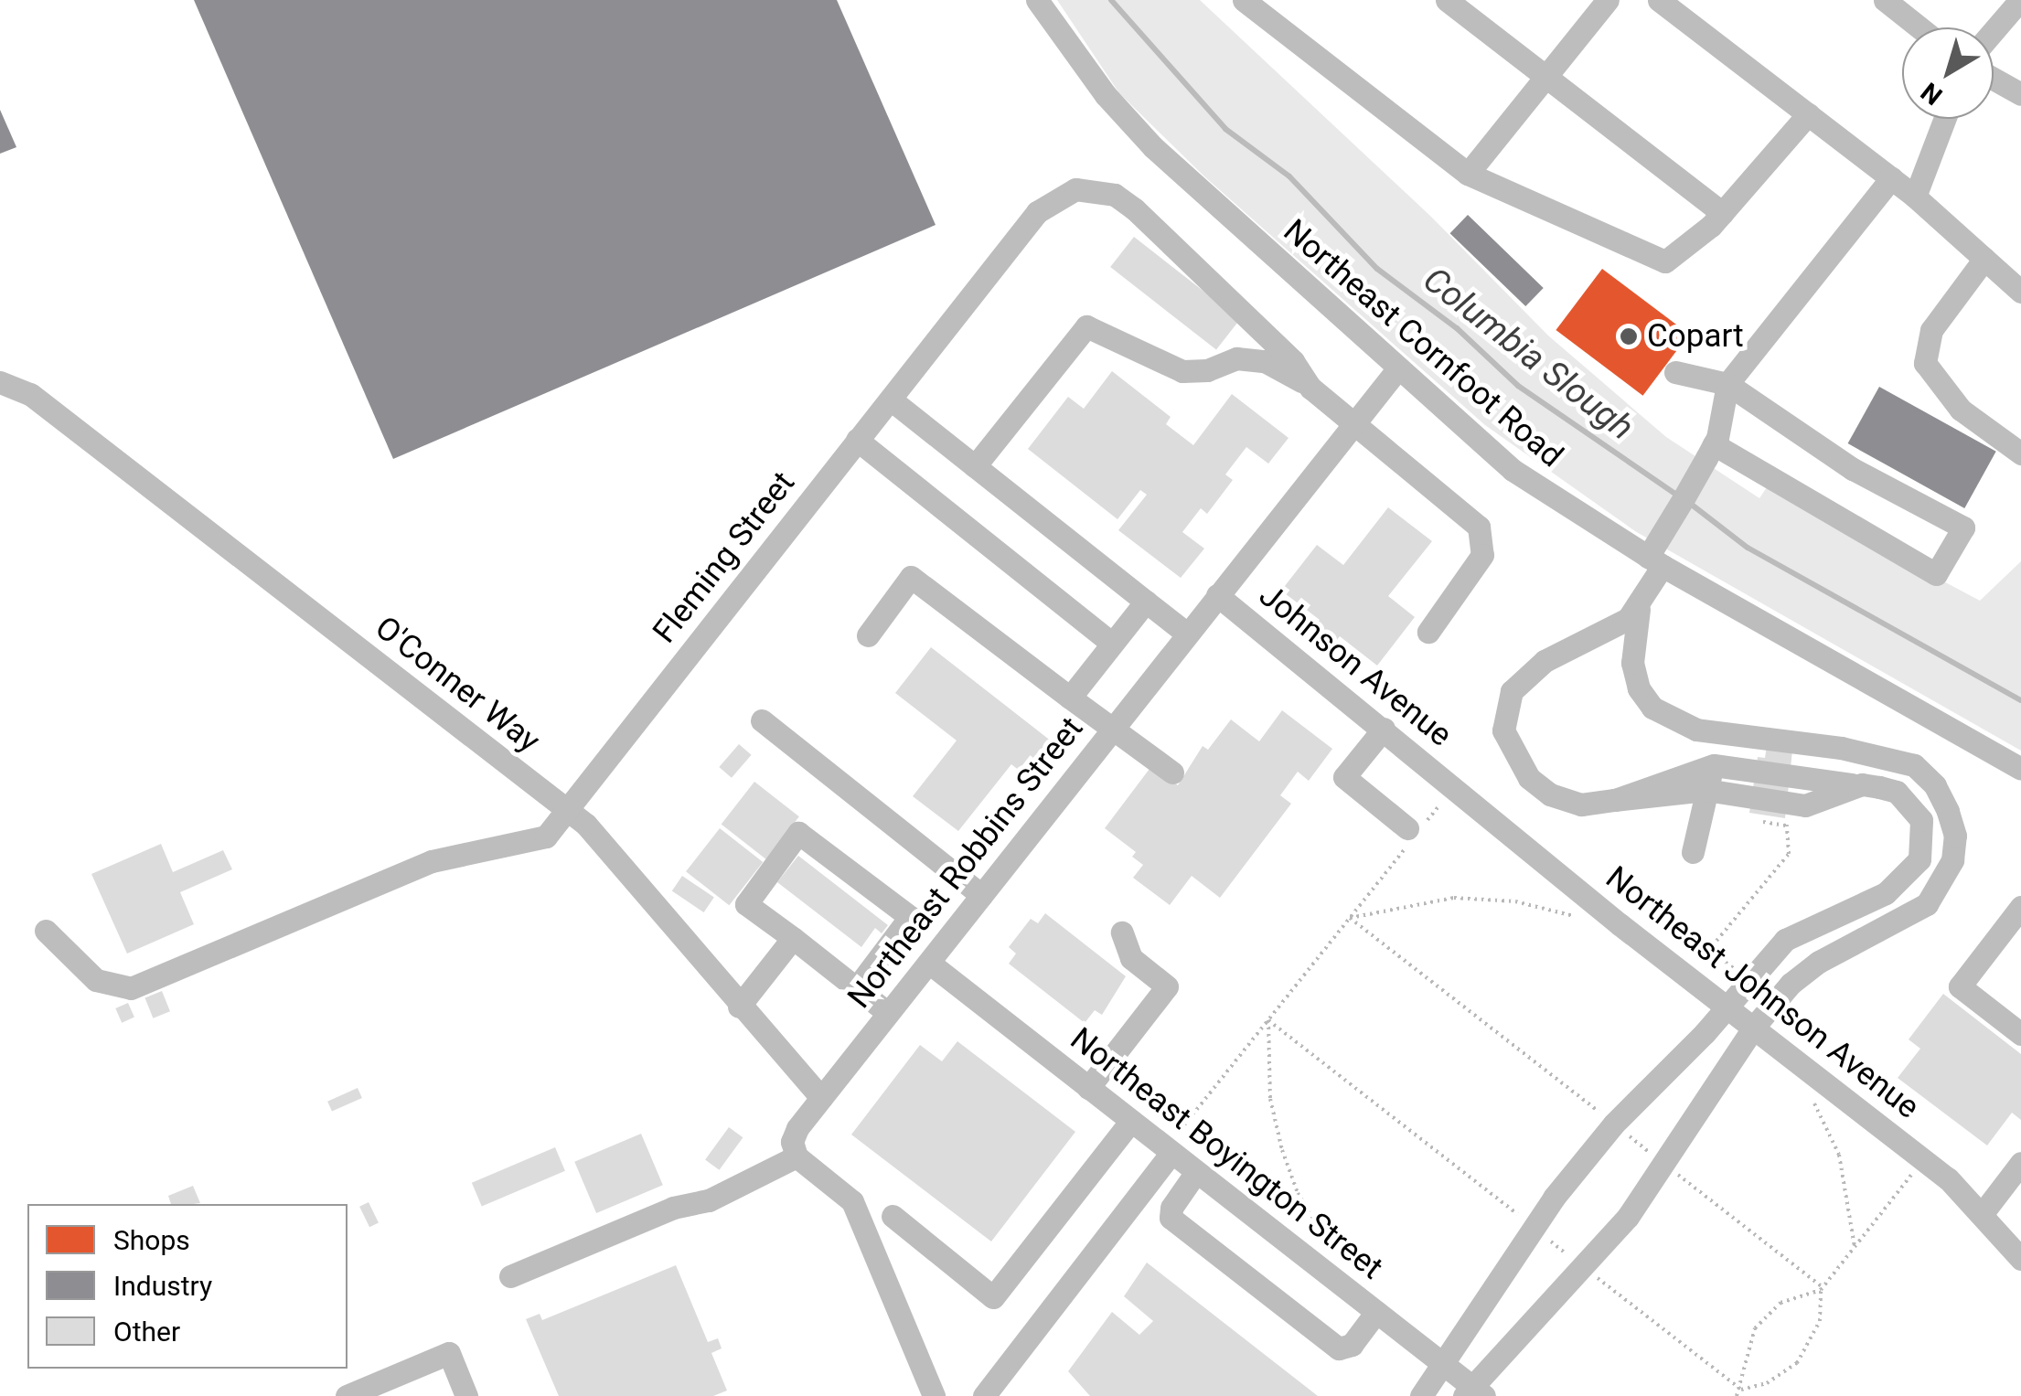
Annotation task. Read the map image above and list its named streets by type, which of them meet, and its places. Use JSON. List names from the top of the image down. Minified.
{"streets":{"street":["Northeast Cornfoot Road","Fleming Street","Johnson Avenue","O'Conner Way","Northeast Robbins Street","Northeast Johnson Avenue","Northeast Boyington Street"]},"crossings":[["Northeast Cornfoot Road","Northeast Robbins Street"],["Fleming Street","O'Conner Way"],["Fleming Street","Northeast Robbins Street"],["Johnson Avenue","Northeast Robbins Street"],["Johnson Avenue","Northeast Johnson Avenue"],["O'Conner Way","Northeast Robbins Street"],["Northeast Robbins Street","Northeast Boyington Street"]],"water":["Columbia Slough"],"places":["Copart"],"legend":["Shops","Industry","Other"],"north":"bottom left"}
